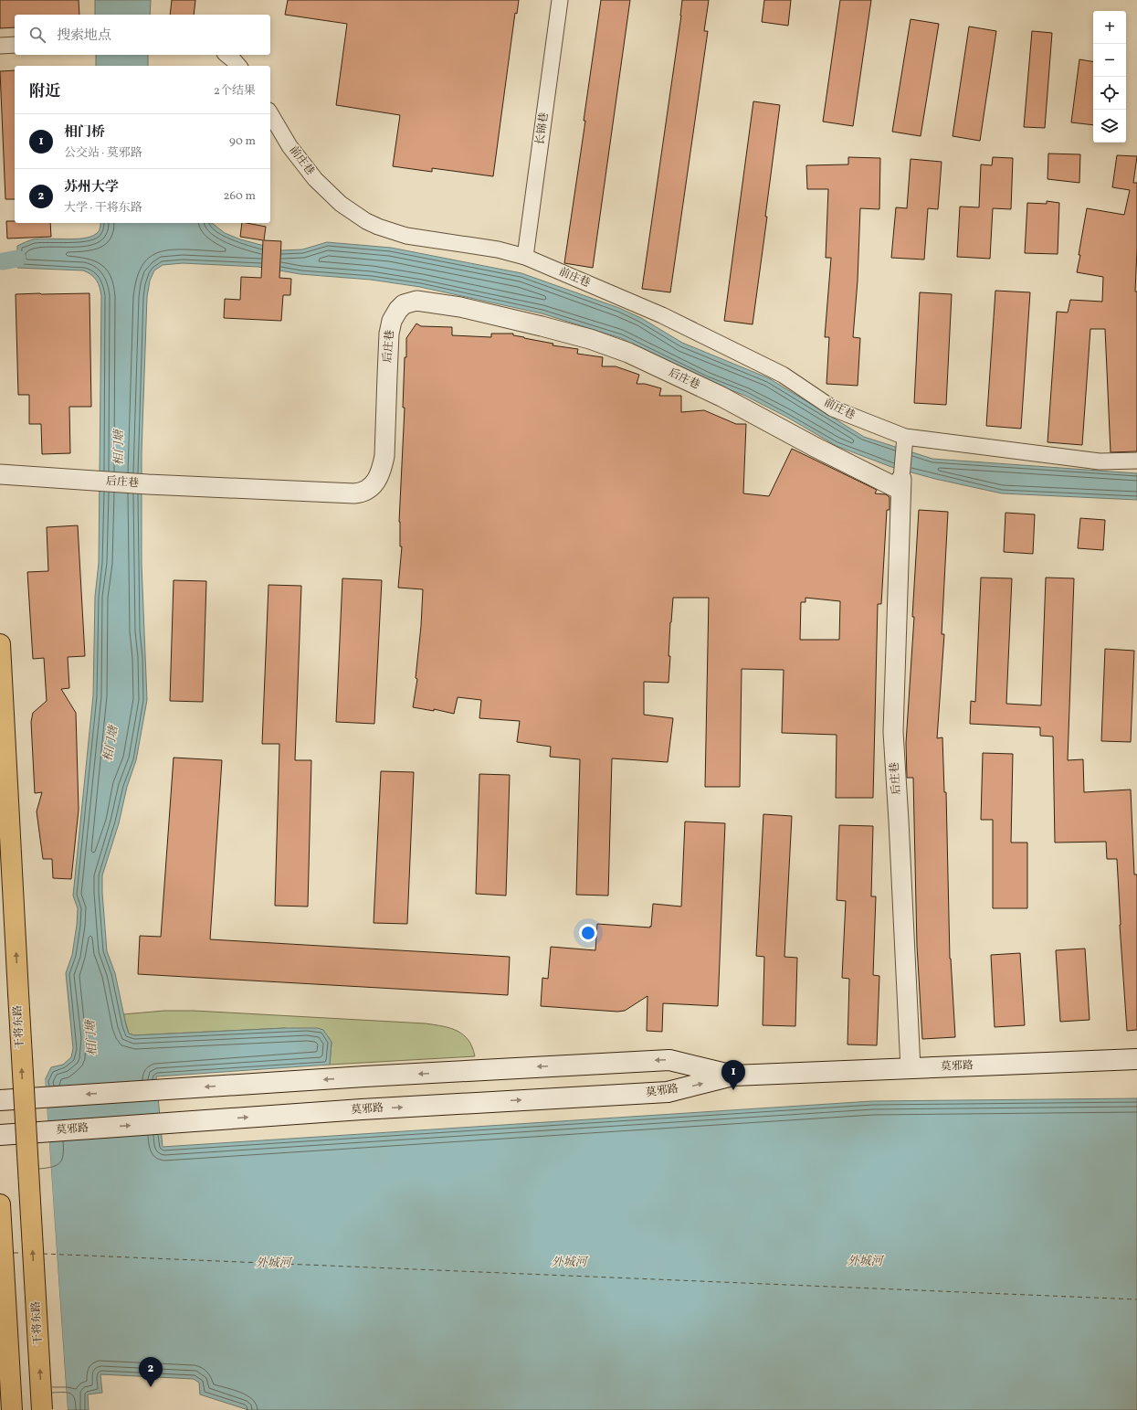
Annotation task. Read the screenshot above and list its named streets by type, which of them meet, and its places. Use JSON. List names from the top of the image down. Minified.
{"streets":{"main road":["干将东路","莫邪路"],"street":["长锦巷","前庄巷","后庄巷"]},"crossings":[["长锦巷","前庄巷"],["前庄巷","后庄巷"],["后庄巷","莫邪路"]],"one_way":["干将东路"],"water":["相门塘","外城河"],"page":{"map_buttons":["+","−"],"search":"搜索地点","heading":["附近","2个结果"],"list":[{"mark":"1","name":"相门桥","note":"公交站 · 莫邪路","value":"90 m"},{"mark":"2","name":"苏州大学","note":"大学 · 干将东路","value":"260 m"}],"pins":["1","2"]}}
